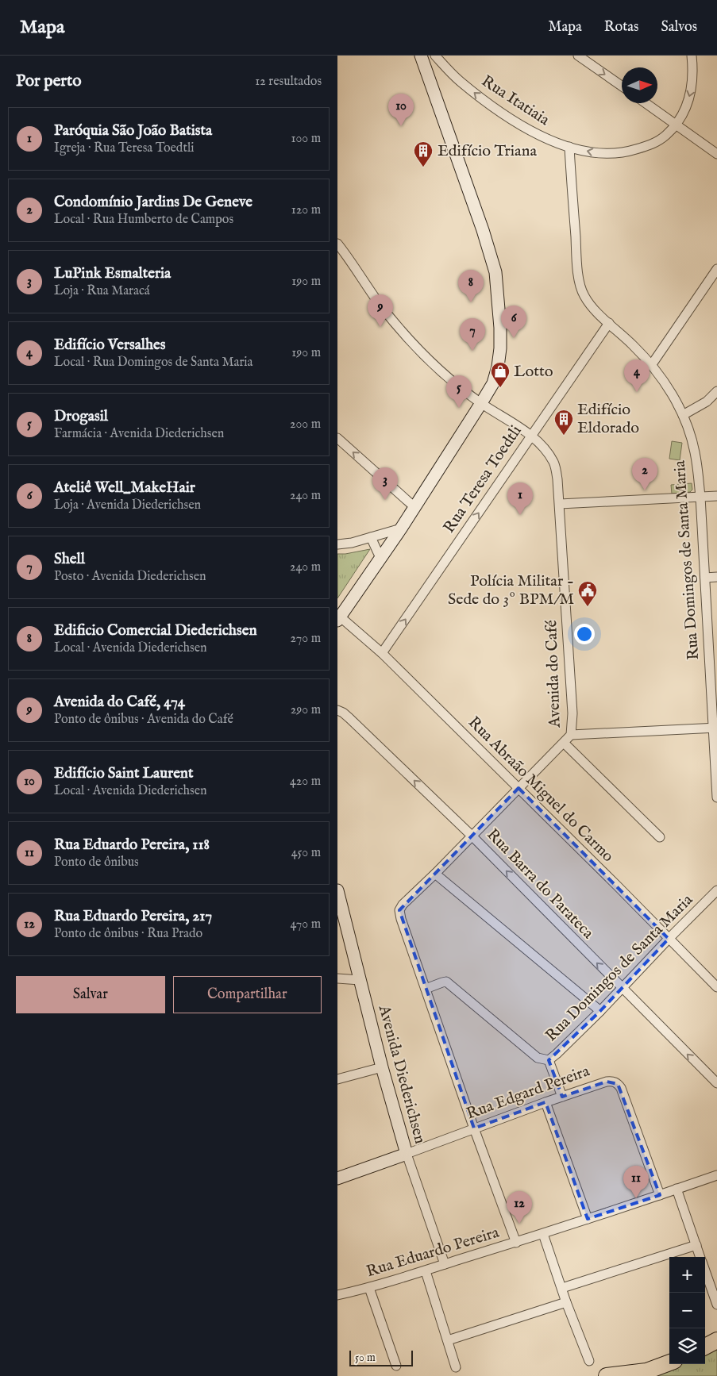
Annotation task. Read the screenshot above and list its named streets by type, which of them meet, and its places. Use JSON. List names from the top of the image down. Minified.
{"streets":{"street":["Rua Itatiaia","Rua Teresa Toedtli","Rua Domingos de Santa Maria","Avenida do Café","Rua Abraão Miguel do Carmo","Rua Barra do Parateca","Avenida Diederichsen","Rua Edgard Pereira","Rua Eduardo Pereira"]},"crossings":[["Rua Itatiaia","Rua Domingos de Santa Maria"],["Rua Teresa Toedtli","Rua Domingos de Santa Maria"],["Rua Teresa Toedtli","Avenida do Café"],["Rua Teresa Toedtli","Rua Abraão Miguel do Carmo"],["Rua Domingos de Santa Maria","Avenida do Café"],["Rua Domingos de Santa Maria","Rua Abraão Miguel do Carmo"],["Rua Domingos de Santa Maria","Rua Barra do Parateca"],["Avenida do Café","Rua Abraão Miguel do Carmo"],["Avenida do Café","Rua Barra do Parateca"],["Avenida Diederichsen","Rua Edgard Pereira"],["Avenida Diederichsen","Rua Eduardo Pereira"],["Rua Edgard Pereira","Rua Eduardo Pereira"]],"places":{"building":["Edifício Triana","Edifício Eldorado"],"shop":["Lotto"],"public building":["Polícia Militar - Sede do 3º BPM/M"]},"scale_bar":"50 m","north":"right","page":{"header":"Mapa","nav":["Mapa","Rotas","Salvos"],"heading":["Por perto","12 resultados"],"pins":["10","8","9","6","7","4","5","2","3","1","11","12"],"list":[{"mark":"1","name":"Paróquia São João Batista","note":"Igreja · Rua Teresa Toedtli","value":"100 m"},{"mark":"2","name":"Condomínio Jardins De Geneve","note":"Local · Rua Humberto de Campos","value":"120 m"},{"mark":"3","name":"LuPink Esmalteria","note":"Loja · Rua Maracá","value":"190 m"},{"mark":"4","name":"Edifício Versalhes","note":"Local · Rua Domingos de Santa Maria","value":"190 m"},{"mark":"5","name":"Drogasil","note":"Farmácia · Avenida Diederichsen","value":"200 m"},{"mark":"6","name":"Ateliê Well_MakeHair","note":"Loja · Avenida Diederichsen","value":"240 m"},{"mark":"7","name":"Shell","note":"Posto · Avenida Diederichsen","value":"240 m"},{"mark":"8","name":"Edificio Comercial Diederichsen","note":"Local · Avenida Diederichsen","value":"270 m"},{"mark":"9","name":"Avenida do Café, 474","note":"Ponto de ônibus · Avenida do Café","value":"290 m"},{"mark":"10","name":"Edifício Saint Laurent","note":"Local · Avenida Diederichsen","value":"420 m"},{"mark":"11","name":"Rua Eduardo Pereira, 118","note":"Ponto de ônibus","value":"450 m"},{"mark":"12","name":"Rua Eduardo Pereira, 217","note":"Ponto de ônibus · Rua Prado","value":"470 m"}],"buttons":["Salvar","Compartilhar"],"map_buttons":["+","−"],"scale":"50 m"}}
